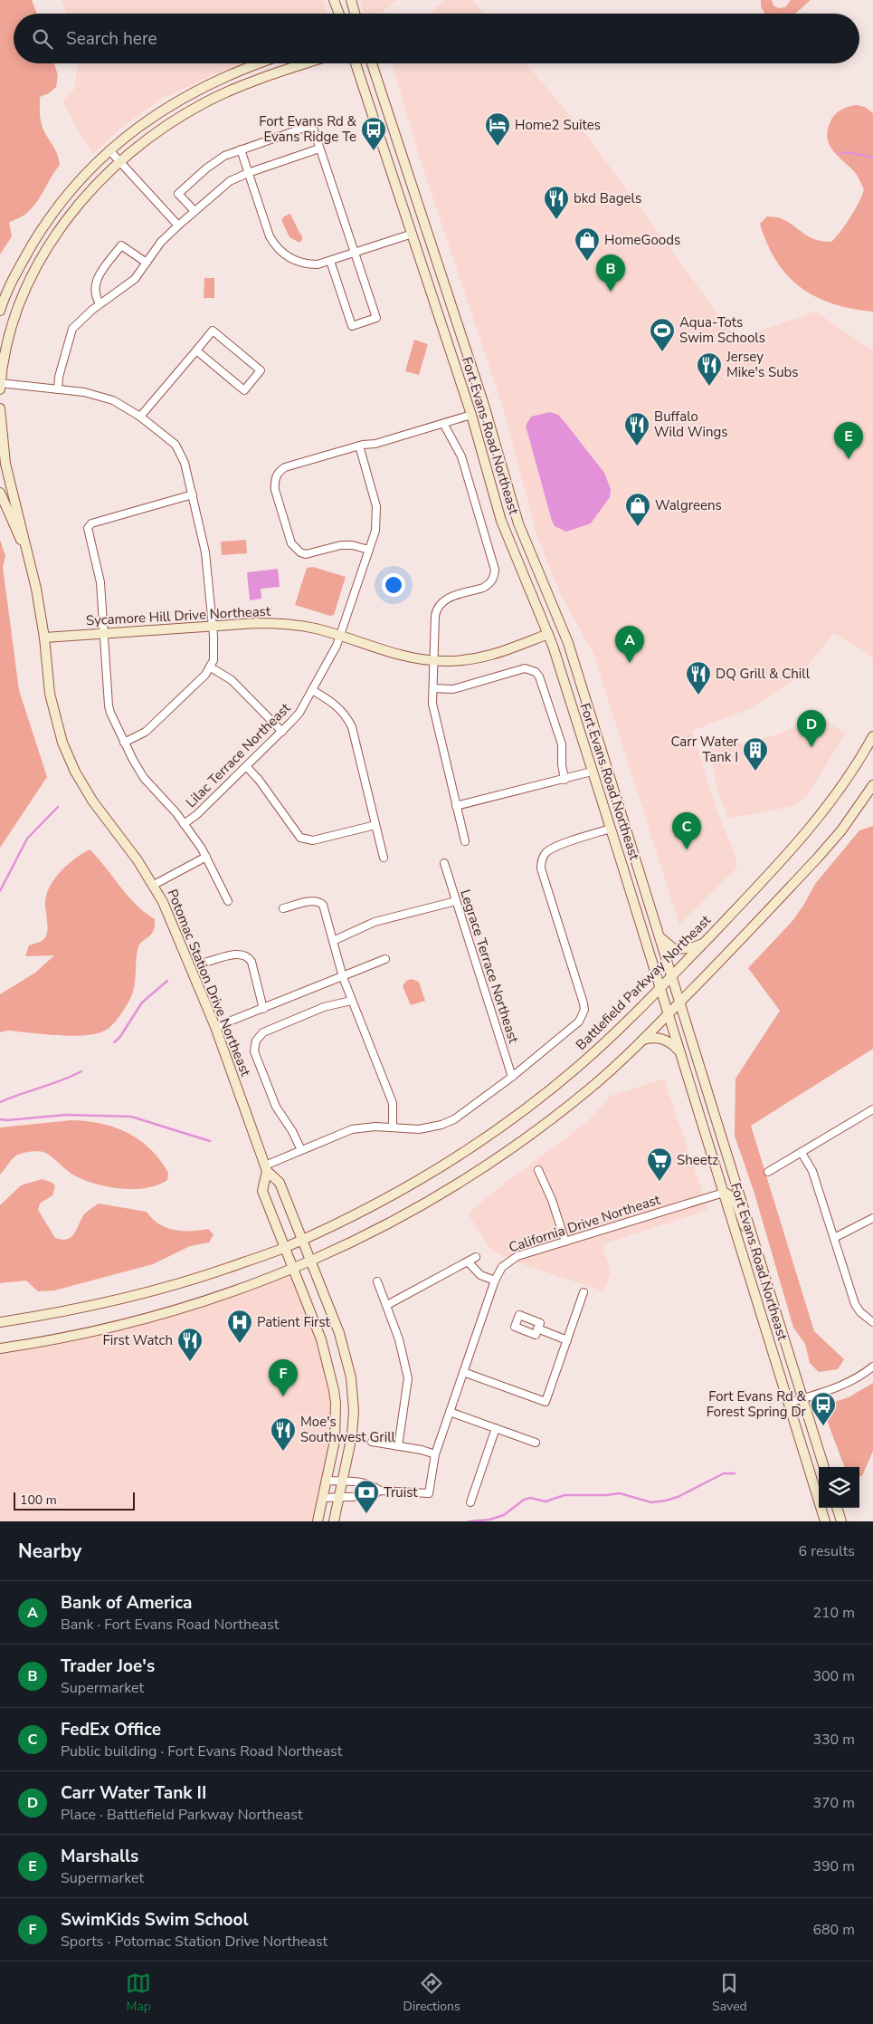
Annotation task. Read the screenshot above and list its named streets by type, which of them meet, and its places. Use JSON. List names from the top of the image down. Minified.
{"streets":{"main road":["Fort Evans Road Northeast","Sycamore Hill Drive Northeast","Potomac Station Drive Northeast","Battlefield Parkway Northeast"],"street":["Lilac Terrace Northeast","Legrace Terrace Northeast","California Drive Northeast"]},"crossings":[["Fort Evans Road Northeast","Sycamore Hill Drive Northeast"],["Fort Evans Road Northeast","Battlefield Parkway Northeast"],["Fort Evans Road Northeast","California Drive Northeast"],["Sycamore Hill Drive Northeast","Lilac Terrace Northeast"],["Sycamore Hill Drive Northeast","Potomac Station Drive Northeast"],["Potomac Station Drive Northeast","Battlefield Parkway Northeast"]],"places":{"hotel":["Home2 Suites"],"bus stop":["Fort Evans Rd & Evans Ridge Te","Fort Evans Rd & Forest Spring Dr"],"restaurant":["bkd Bagels","Jersey Mike's Subs","Buffalo Wild Wings","DQ Grill & Chill","First Watch","Moe's Southwest Grill"],"shop":["HomeGoods","Walgreens"],"sports":["Aqua-Tots Swim Schools"],"building":["Carr Water Tank I"],"supermarket":["Sheetz"],"hospital":["Patient First"],"bank":["Truist"]},"scale_bar":"100 m","page":{"search":"Search here","pins":["B","E","A","D","C","F"],"scale":"100 m","heading":["Nearby","6 results"],"list":[{"mark":"A","name":"Bank of America","note":"Bank · Fort Evans Road Northeast","value":"210 m"},{"mark":"B","name":"Trader Joe's","note":"Supermarket","value":"300 m"},{"mark":"C","name":"FedEx Office","note":"Public building · Fort Evans Road Northeast","value":"330 m"},{"mark":"D","name":"Carr Water Tank II","note":"Place · Battlefield Parkway Northeast","value":"370 m"},{"mark":"E","name":"Marshalls","note":"Supermarket","value":"390 m"},{"mark":"F","name":"SwimKids Swim School","note":"Sports · Potomac Station Drive Northeast","value":"680 m"}],"nav":["Map","Directions","Saved"]}}
